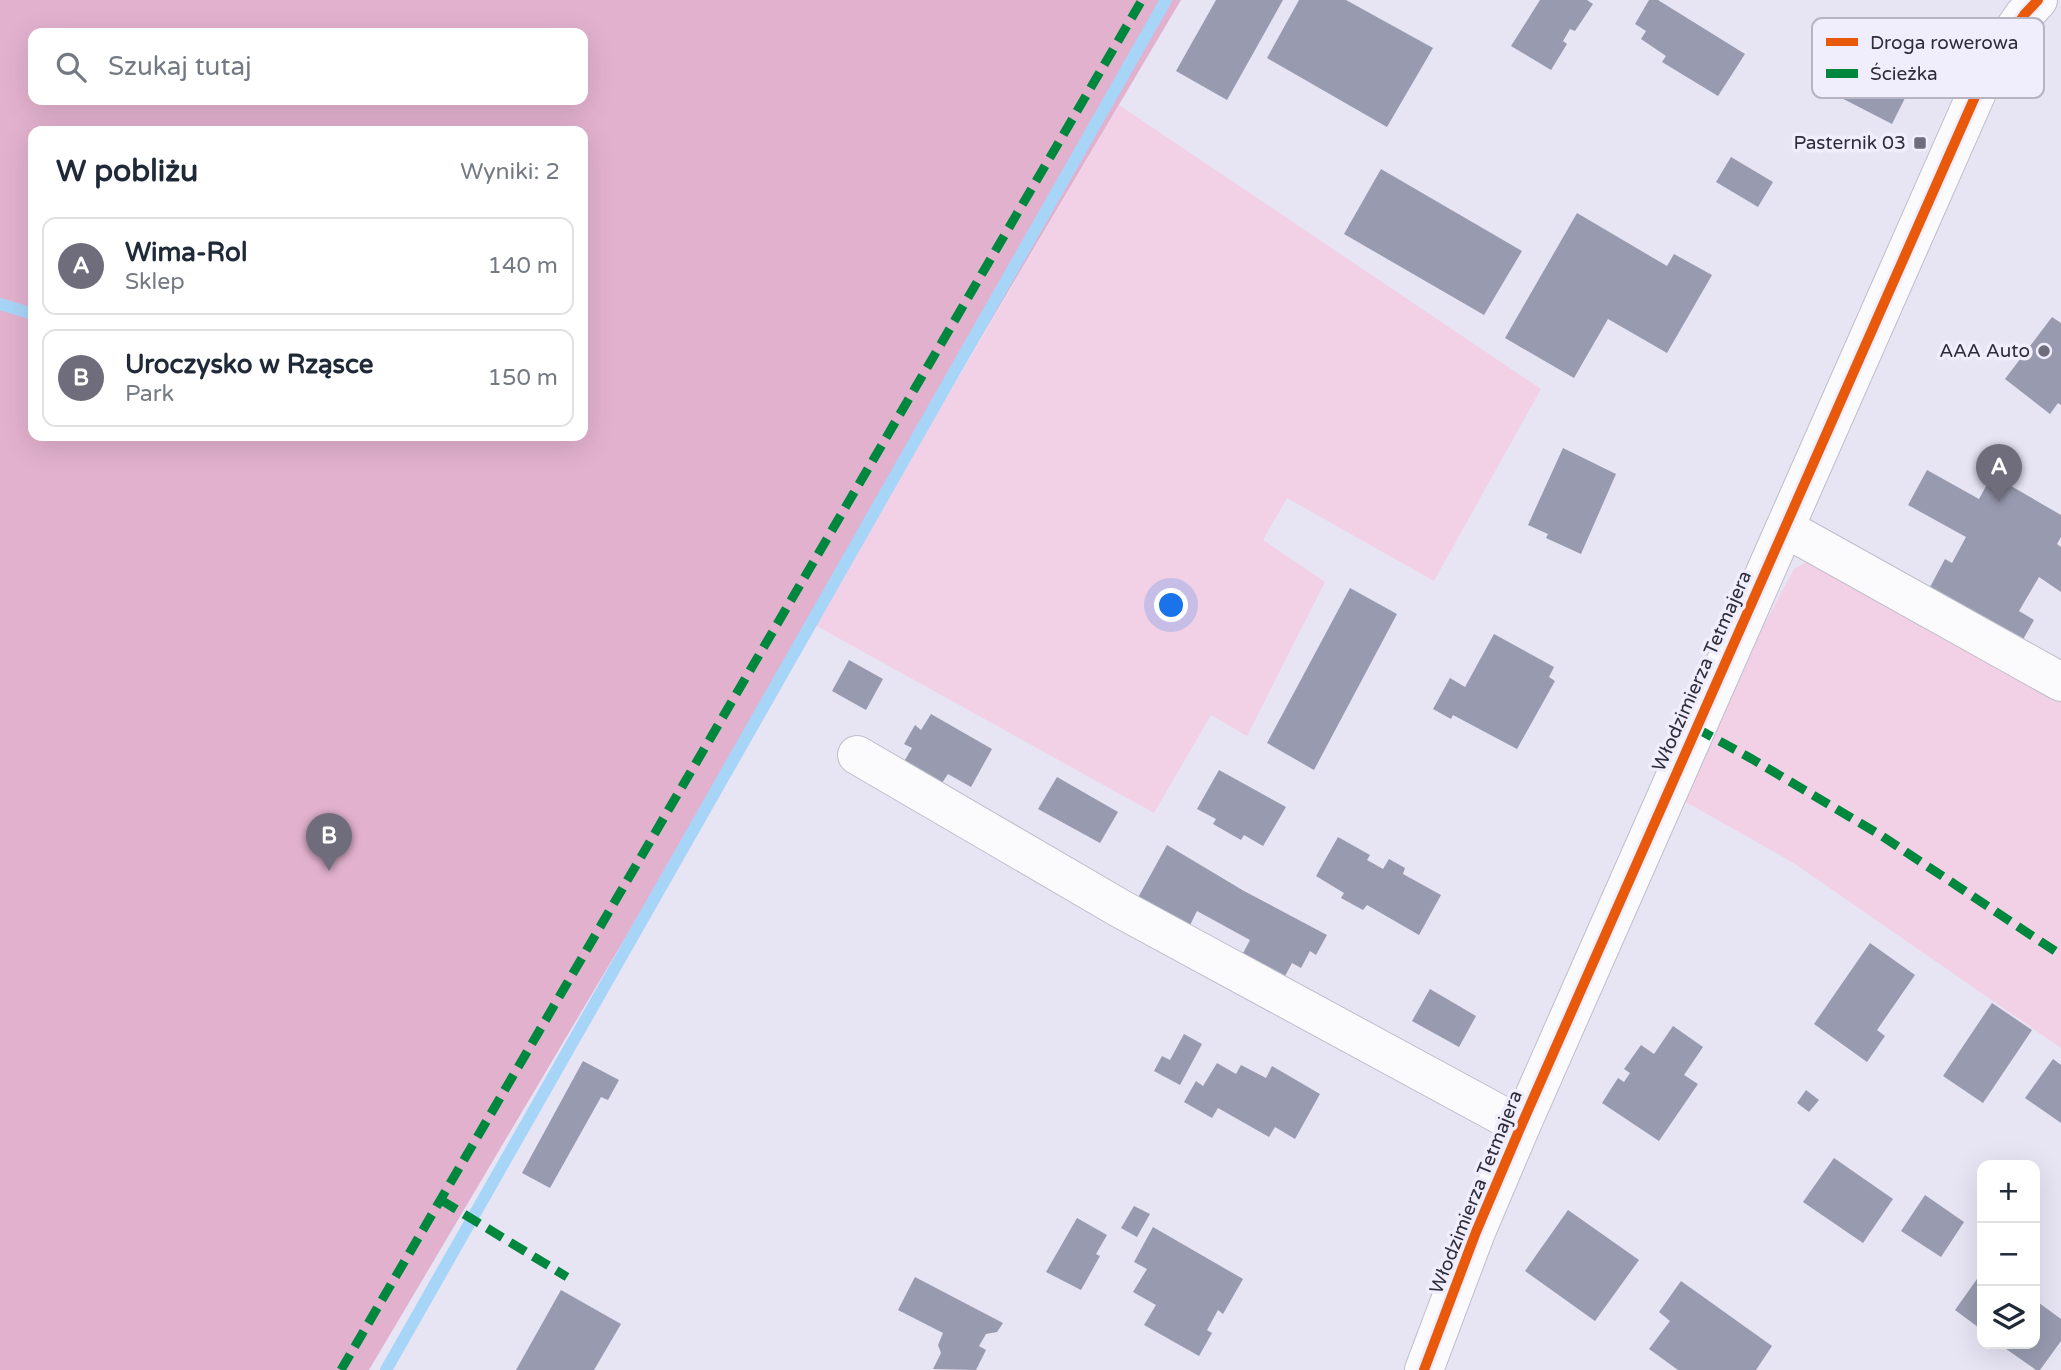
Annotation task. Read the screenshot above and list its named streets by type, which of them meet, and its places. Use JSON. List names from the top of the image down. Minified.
{"streets":{"street":["Włodzimierza Tetmajera"]},"places":{"transit":["Pasternik 03"],"other":["AAA Auto"]},"legend":["Droga rowerowa","Ścieżka"],"page":{"search":"Szukaj tutaj","heading":["W pobliżu","Wyniki: 2"],"list":[{"mark":"A","name":"Wima-Rol","note":"Sklep","value":"140 m"},{"mark":"B","name":"Uroczysko w Rząsce","note":"Park","value":"150 m"}],"pins":["A","B"],"map_buttons":["+","−"]}}
